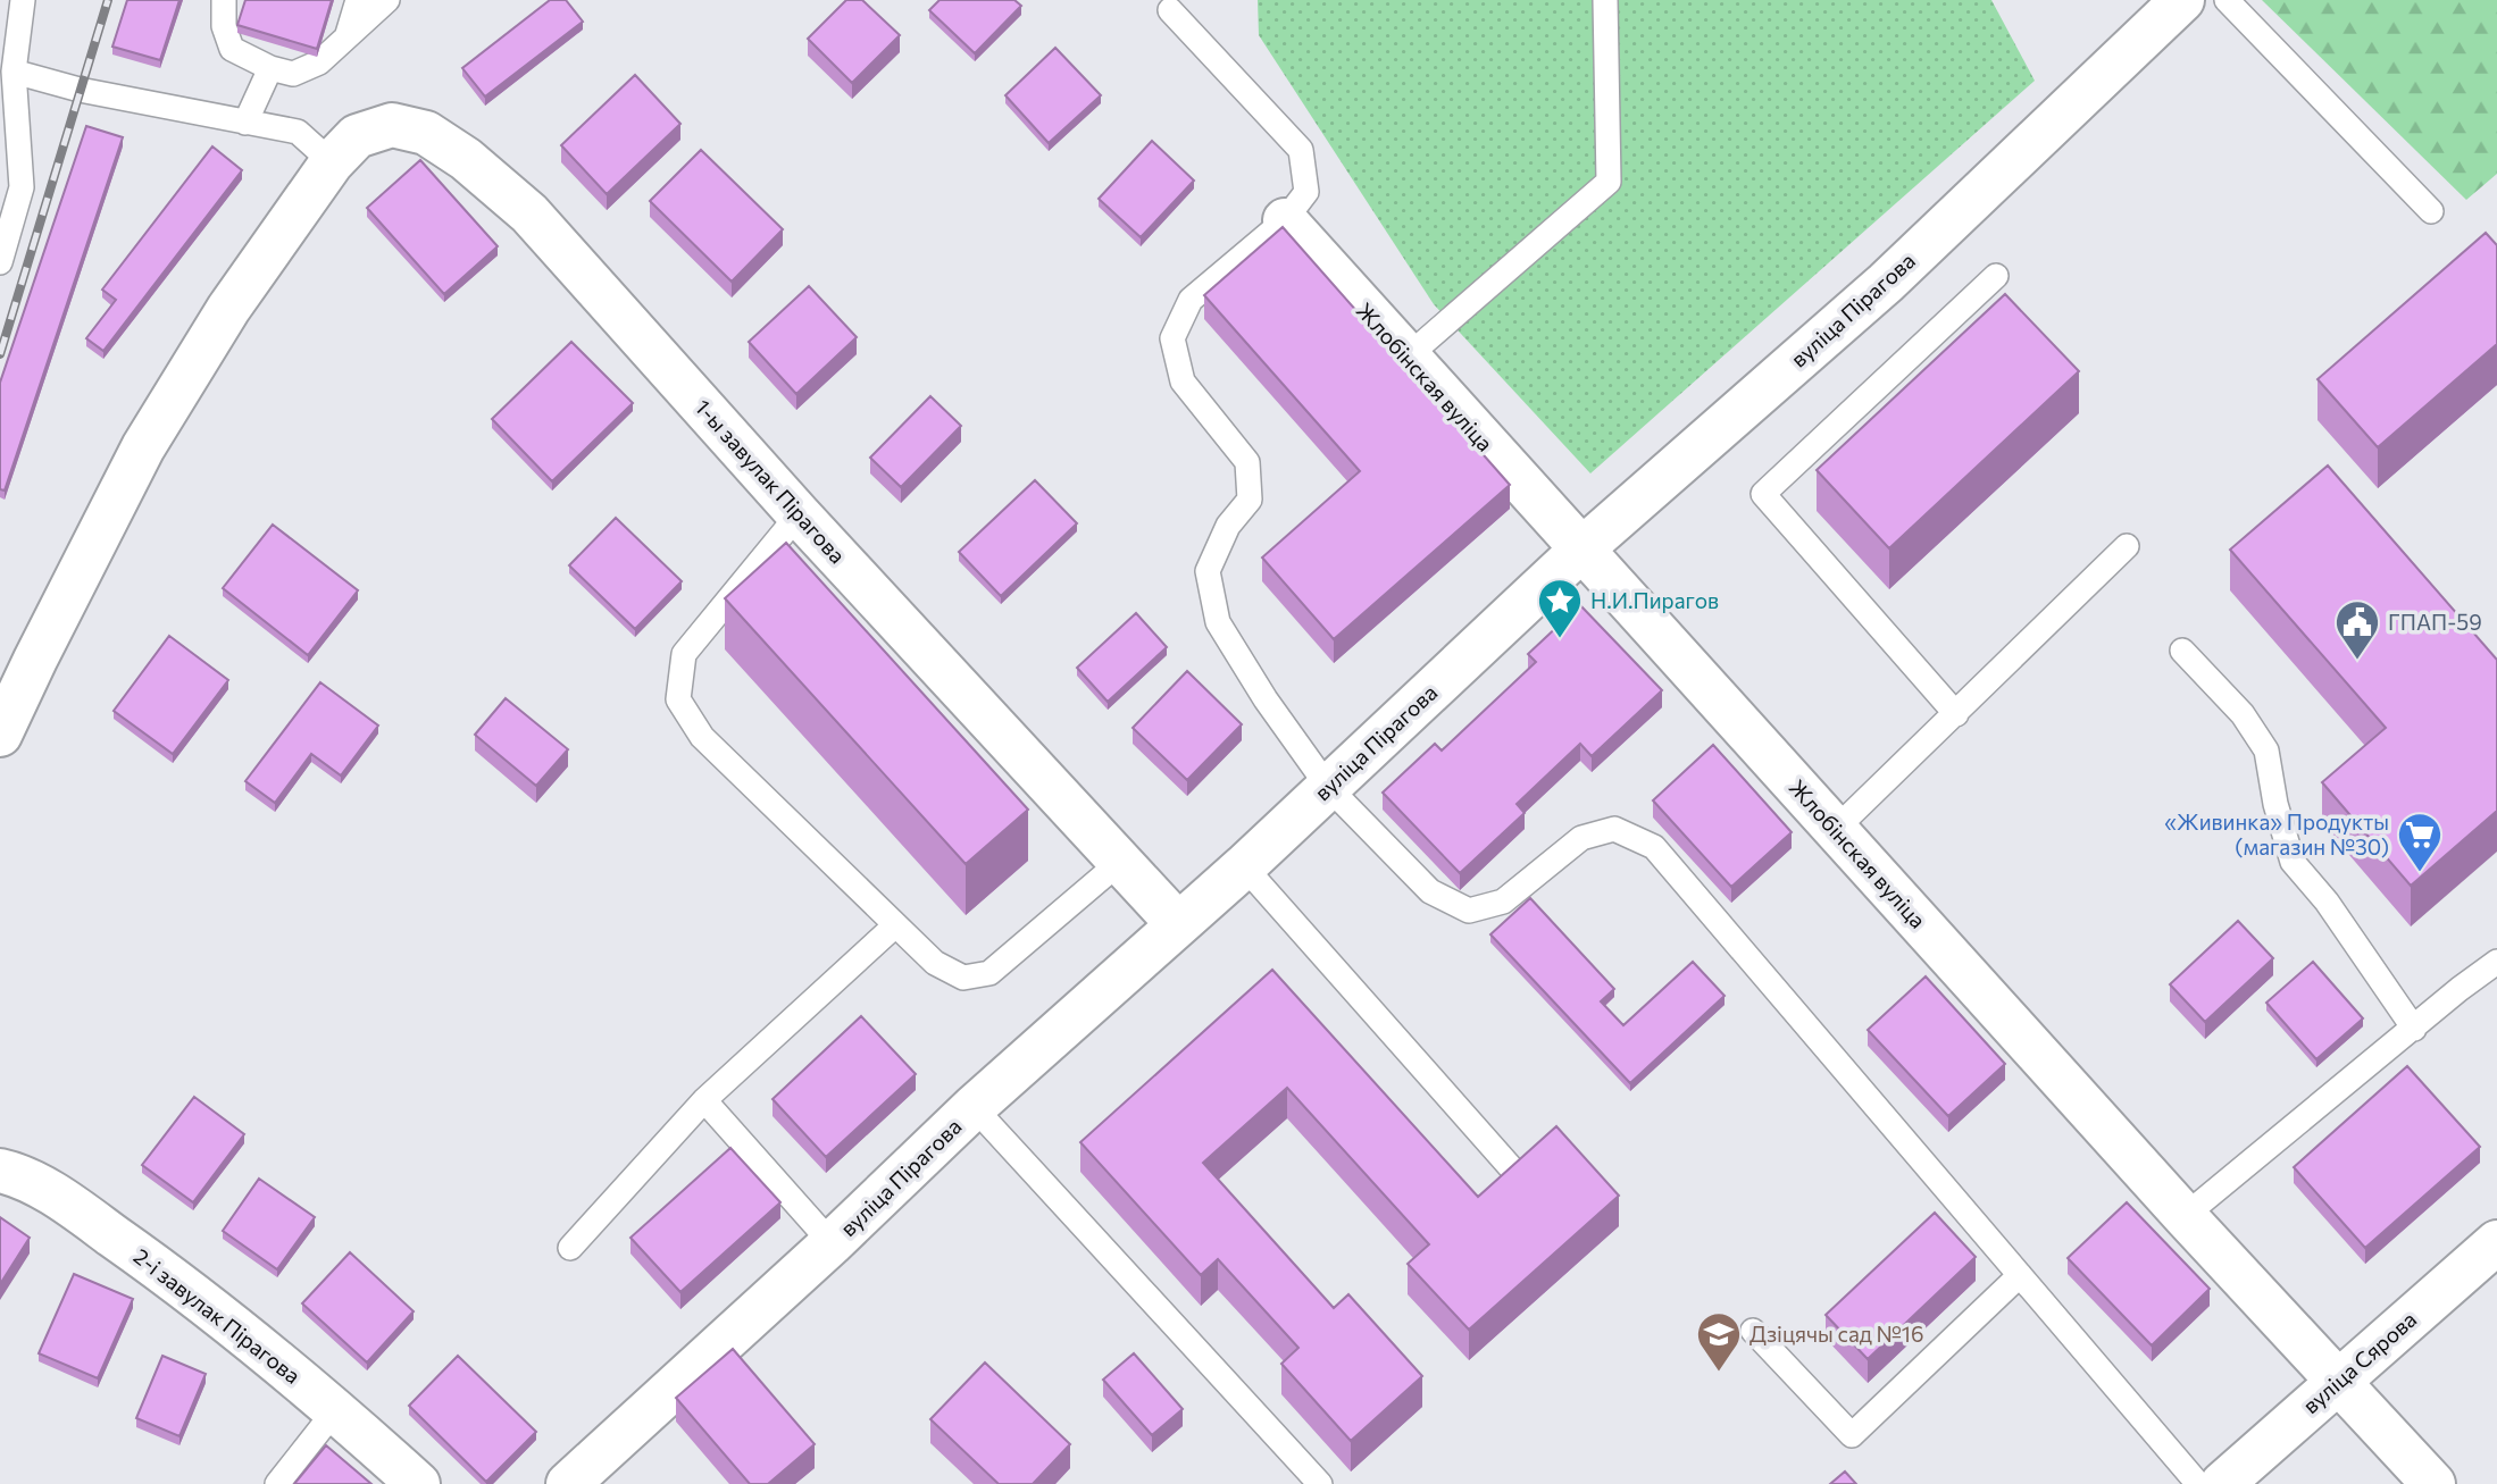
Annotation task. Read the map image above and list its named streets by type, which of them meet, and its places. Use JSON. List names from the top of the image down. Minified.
{"streets":{"street":["вуліца Пірагова","Жлобінская вуліца","1-ы завулак Пірагова","2-і завулак Пірагова","вуліца Сярова"]},"crossings":[["вуліца Пірагова","Жлобінская вуліца"],["вуліца Пірагова","1-ы завулак Пірагова"],["Жлобінская вуліца","вуліца Сярова"]],"places":{"place":["Н.И.Пирагов"],"public building":["ГПАП-59"],"supermarket":["«Живинка» Продукты (магазин №30)"],"school or university":["Дзіцячы сад №16"]}}
